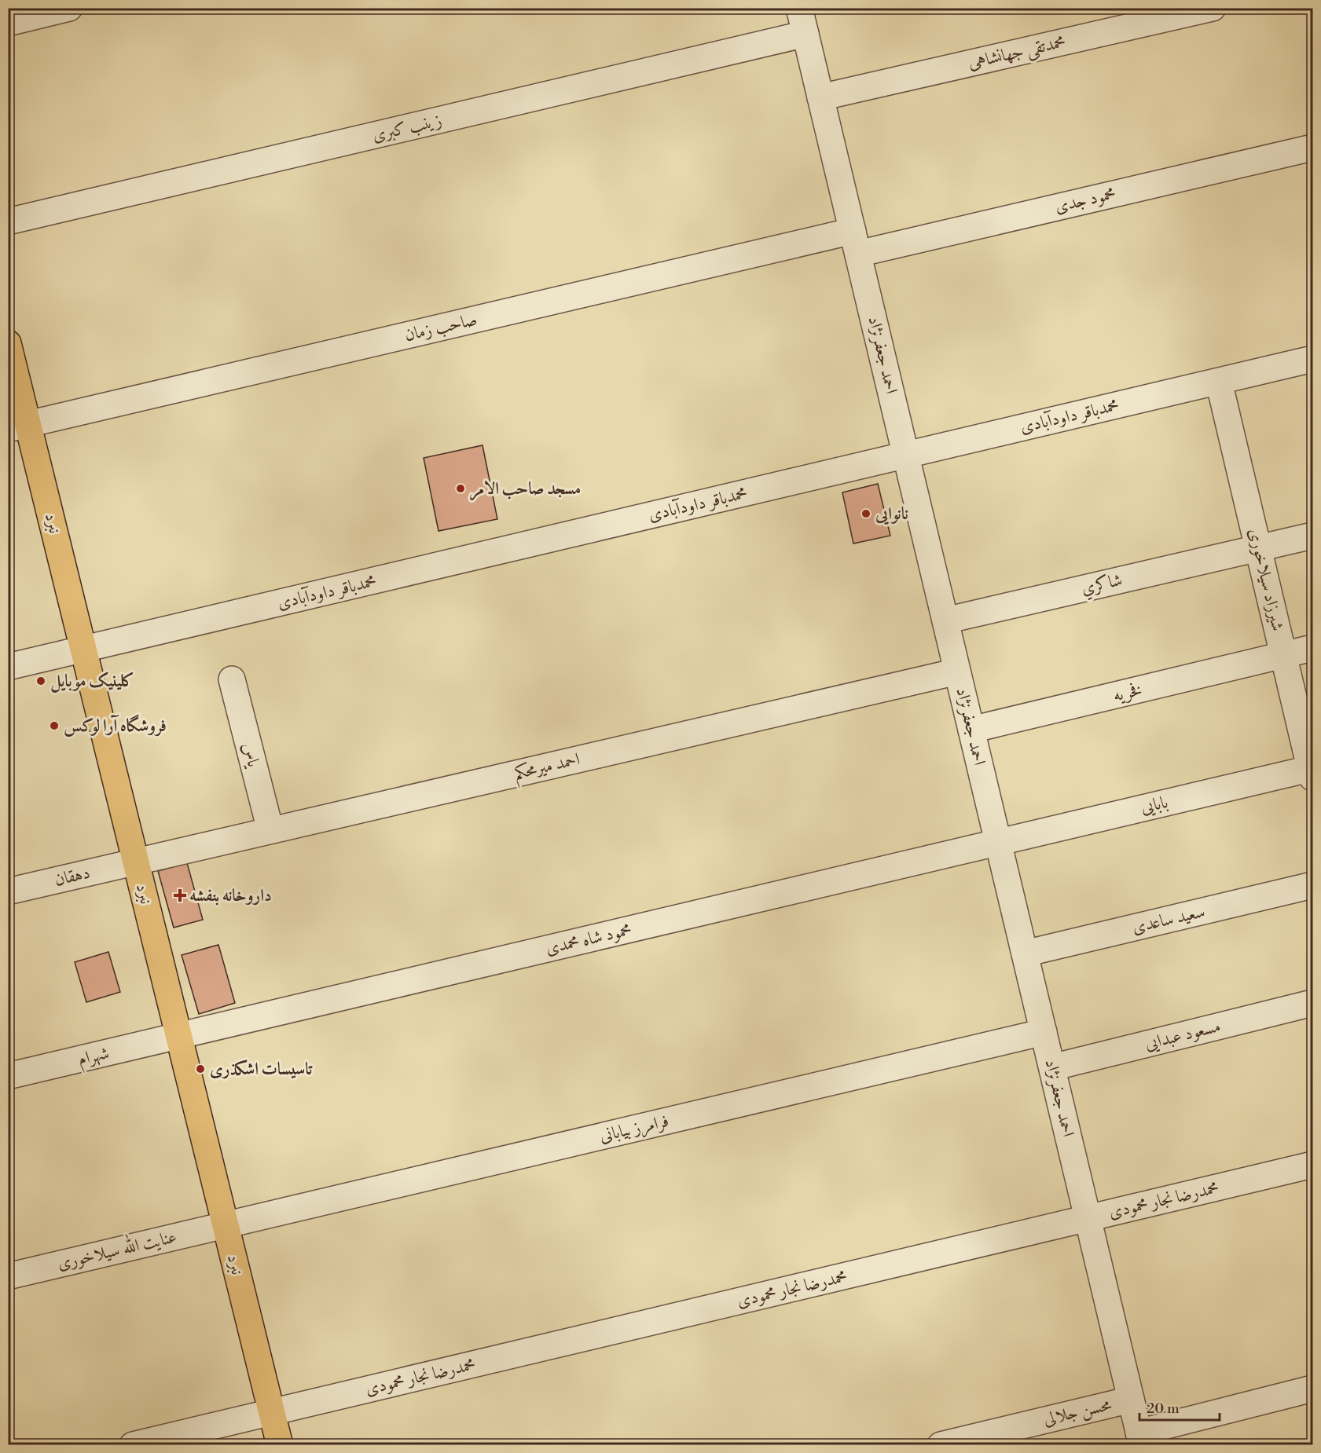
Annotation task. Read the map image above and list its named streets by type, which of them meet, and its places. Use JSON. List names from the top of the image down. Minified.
{"streets":{"main road":["نبرد"],"street":["محمدتقی جهانشاهی","زینب کبری","محمود جدی","صاحب زمان","احمد جعفرنژاد","محمدباقر داودآبادی","شیرزاد سیلاخوری","شاكري","فخریه","یاس","احمد میرمحکم","بابایی","دهقان","سعید ساعدی","محمود شاه محمدی","مسعود عبدایی","شهرام","فرامرز بیابانی","محمدرضا نجار محمودی","عنایت الله سیلاخوری","محسن جلالی"]},"crossings":[["محمدتقی جهانشاهی","احمد جعفرنژاد"],["زینب کبری","احمد جعفرنژاد"],["محمود جدی","صاحب زمان"],["محمود جدی","احمد جعفرنژاد"],["صاحب زمان","احمد جعفرنژاد"],["صاحب زمان","نبرد"],["احمد جعفرنژاد","محمدباقر داودآبادی"],["احمد جعفرنژاد","شاكري"],["احمد جعفرنژاد","فخریه"],["احمد جعفرنژاد","احمد میرمحکم"],["احمد جعفرنژاد","بابایی"],["احمد جعفرنژاد","سعید ساعدی"],["احمد جعفرنژاد","محمود شاه محمدی"],["احمد جعفرنژاد","مسعود عبدایی"],["احمد جعفرنژاد","فرامرز بیابانی"],["احمد جعفرنژاد","محمدرضا نجار محمودی"],["احمد جعفرنژاد","محسن جلالی"],["محمدباقر داودآبادی","نبرد"],["محمدباقر داودآبادی","شیرزاد سیلاخوری"],["نبرد","احمد میرمحکم"],["نبرد","دهقان"],["نبرد","محمود شاه محمدی"],["نبرد","شهرام"],["نبرد","فرامرز بیابانی"],["نبرد","محمدرضا نجار محمودی"],["نبرد","عنایت الله سیلاخوری"],["شیرزاد سیلاخوری","شاكري"],["شیرزاد سیلاخوری","فخریه"],["شیرزاد سیلاخوری","بابایی"],["یاس","احمد میرمحکم"],["احمد میرمحکم","دهقان"],["بابایی","محمود شاه محمدی"],["محمود شاه محمدی","شهرام"],["فرامرز بیابانی","عنایت الله سیلاخوری"]],"places":{"other":["مسجد صاحب الامر","نانوایی","کلینیک موبایل","فروشگاه آرا لوکس","تاسیسات اشکذری"],"health":["داروخانه بنفشه"]},"scale_bar":"20 m"}
